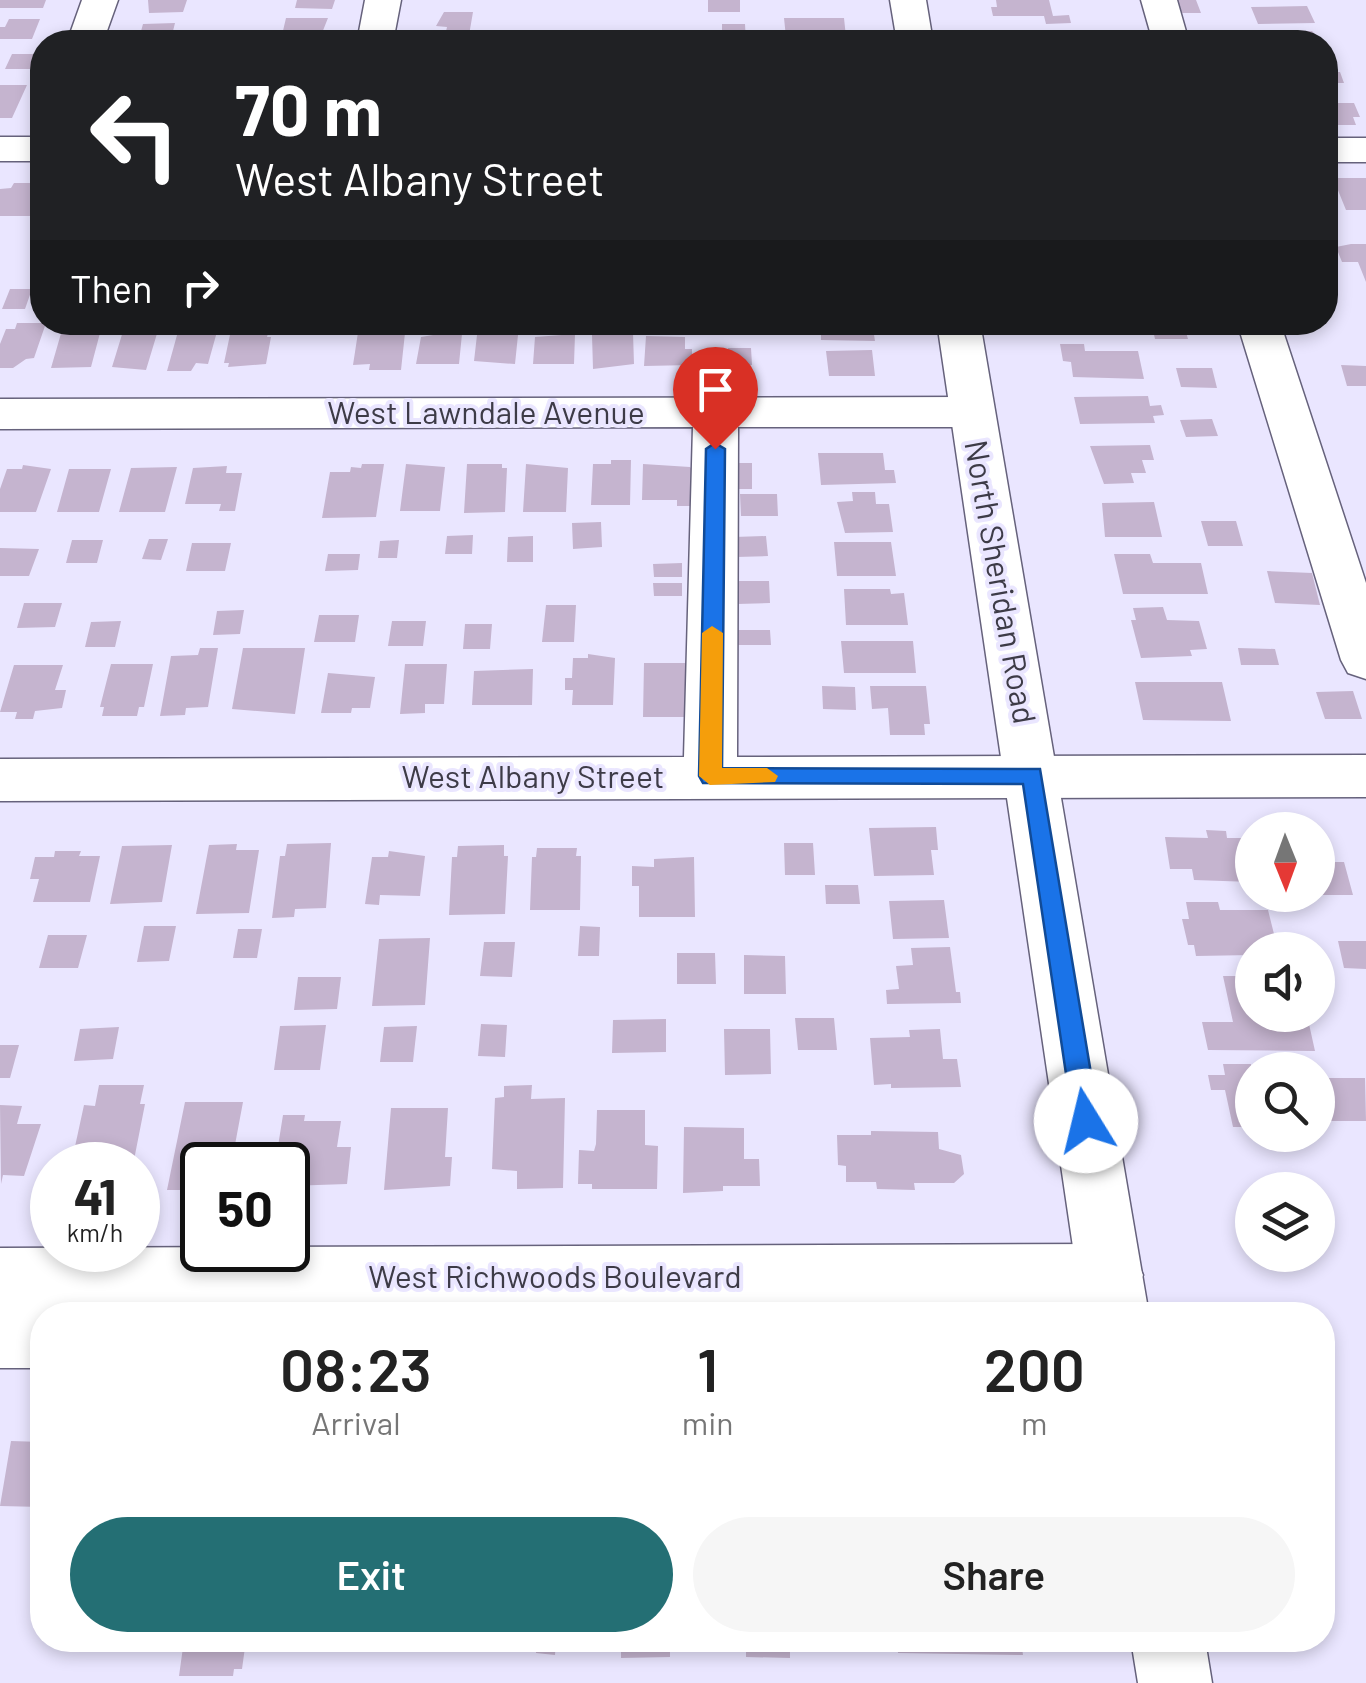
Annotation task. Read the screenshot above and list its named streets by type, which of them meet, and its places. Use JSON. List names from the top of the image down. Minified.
{"streets":{"street":["West Lawndale Avenue","North Sheridan Road","West Albany Street","West Richwoods Boulevard"]},"crossings":[["West Lawndale Avenue","North Sheridan Road"],["North Sheridan Road","West Albany Street"],["North Sheridan Road","West Richwoods Boulevard"]],"north":"bottom","page":{"turn":["70 m","West Albany Street"],"then":"Then","speed":"41 km/h","limit":"50","eta":["08:23","Arrival","1","min","200","m"],"buttons":["Exit","Share"]}}
